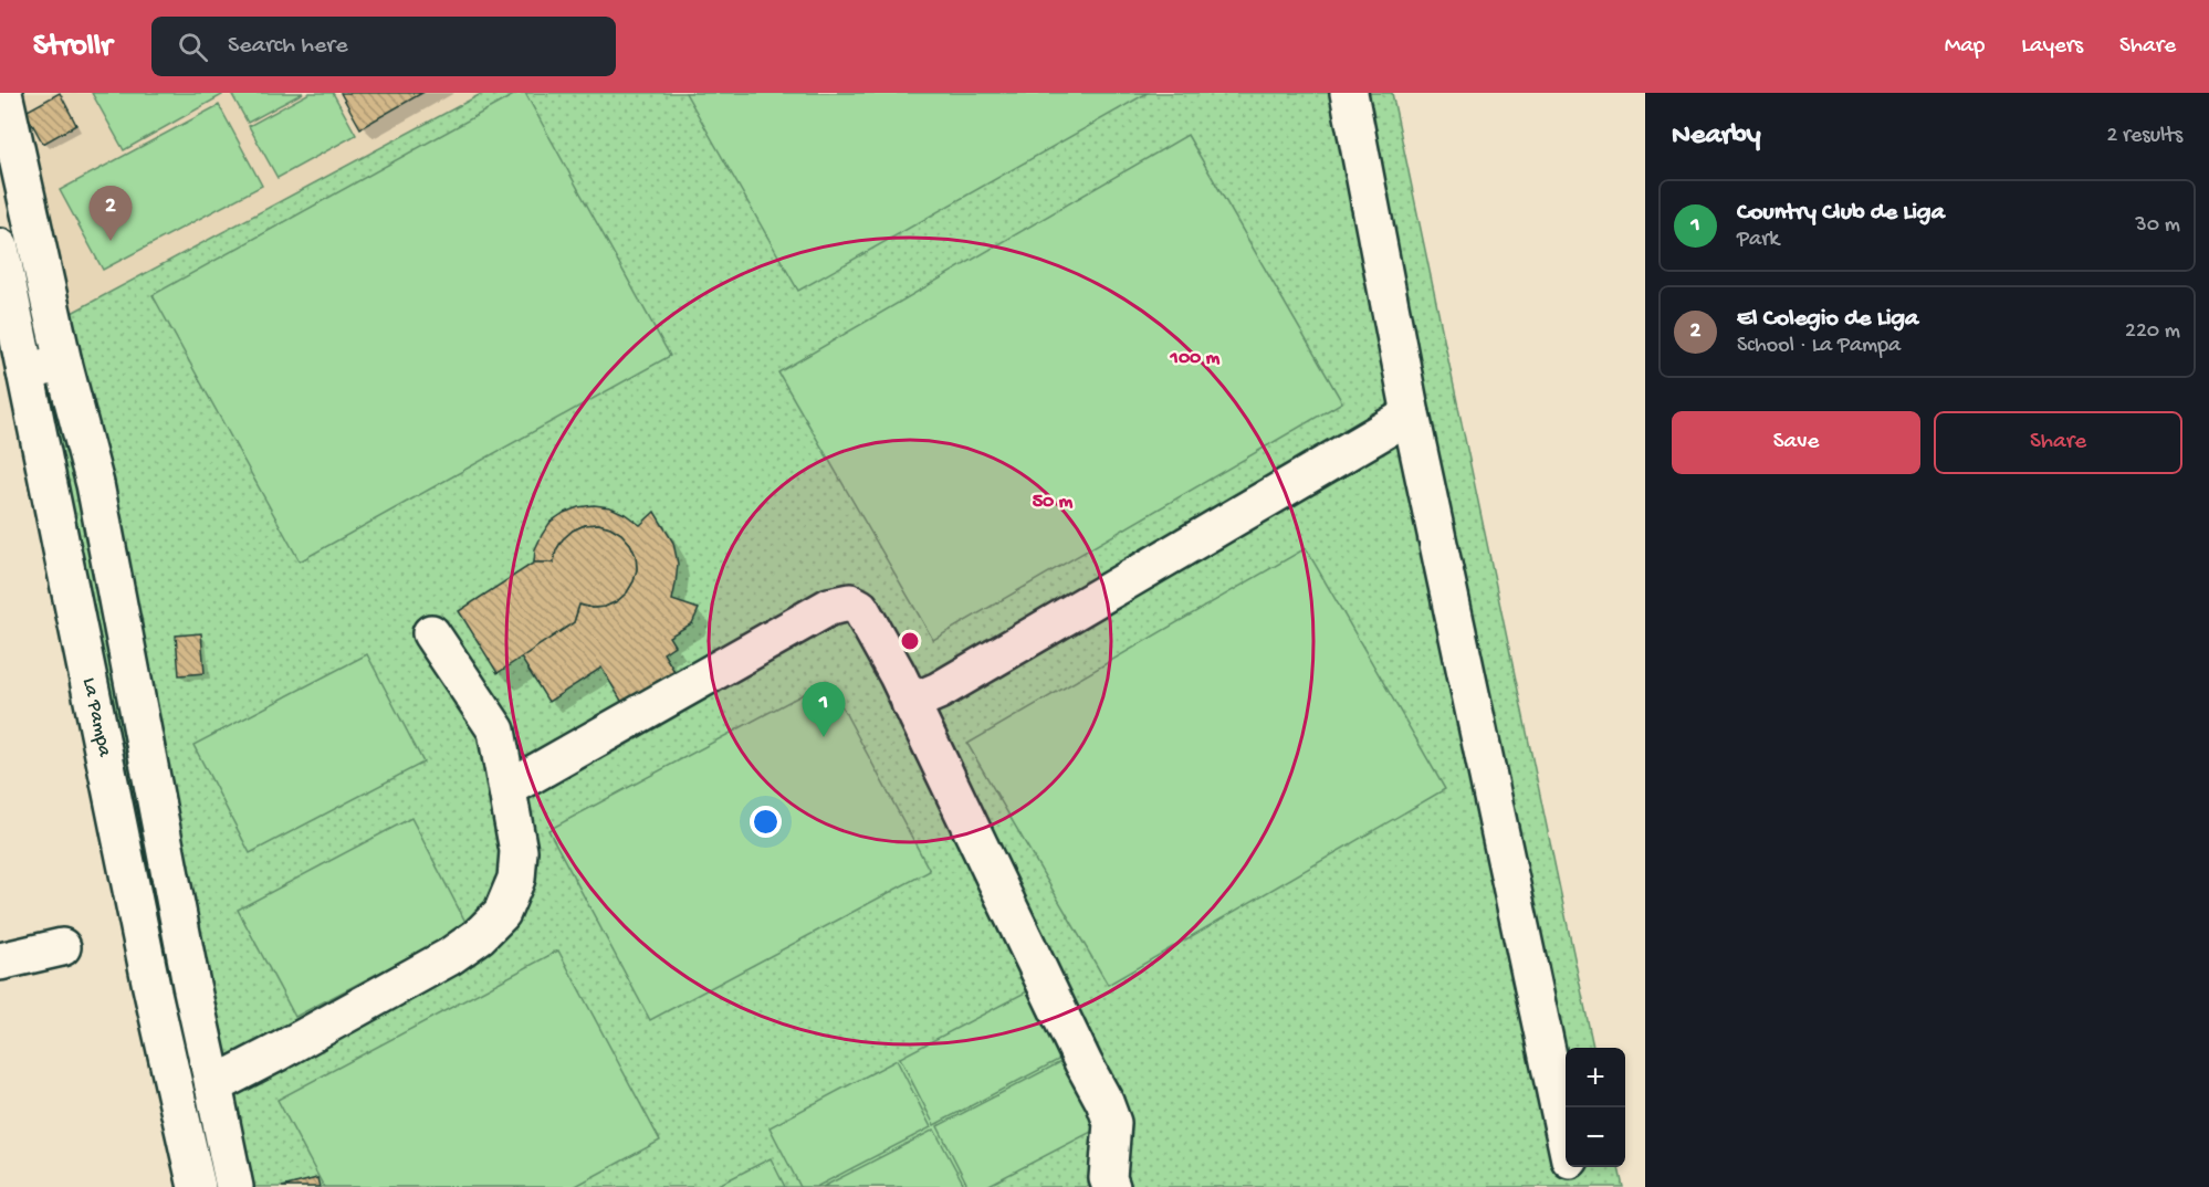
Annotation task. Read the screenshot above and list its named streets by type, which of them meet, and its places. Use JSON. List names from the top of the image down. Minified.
{"streets":{"street":["La Pampa"]},"page":{"header":"Strollr","search":"Search here","nav":["Map","Layers","Share"],"heading":["Nearby","2 results"],"list":[{"mark":"1","name":"Country Club de Liga","note":"Park","value":"30 m"},{"mark":"2","name":"El Colegio de Liga","note":"School · La Pampa","value":"220 m"}],"pins":["2","1"],"buttons":["Save","Share"],"map_buttons":["+","−"]},"rings":["100 m","50 m"]}
